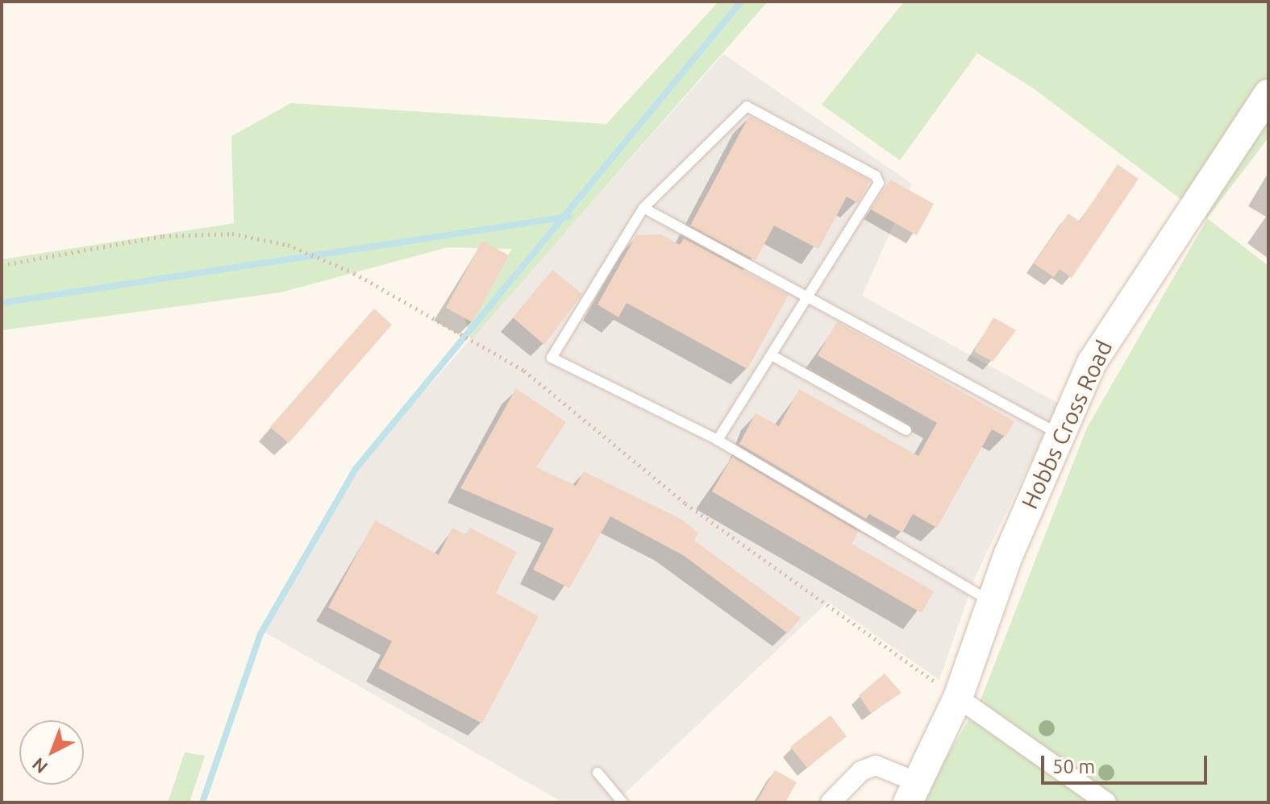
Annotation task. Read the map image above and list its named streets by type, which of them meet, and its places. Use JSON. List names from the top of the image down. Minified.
{"streets":{"street":["Hobbs Cross Road"]},"scale_bar":"50 m","north":"bottom left"}
